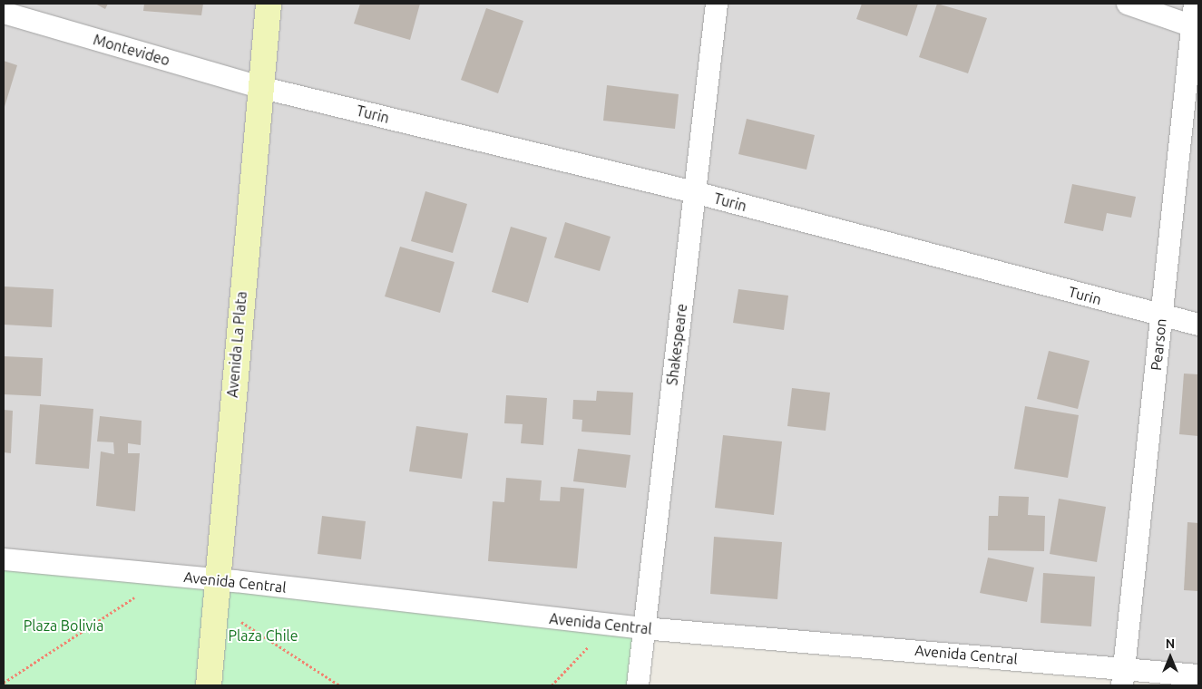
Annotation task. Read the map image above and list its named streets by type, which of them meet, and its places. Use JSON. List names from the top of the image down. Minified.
{"streets":{"main road":["Avenida La Plata"],"street":["Montevideo","Turin","Shakespeare","Pearson","Avenida Central"]},"crossings":[["Montevideo","Turin"],["Montevideo","Avenida La Plata"],["Turin","Avenida La Plata"],["Turin","Shakespeare"],["Turin","Pearson"],["Avenida La Plata","Avenida Central"],["Shakespeare","Avenida Central"],["Pearson","Avenida Central"]],"parks":["Plaza Bolivia","Plaza Chile"],"north":"top"}
